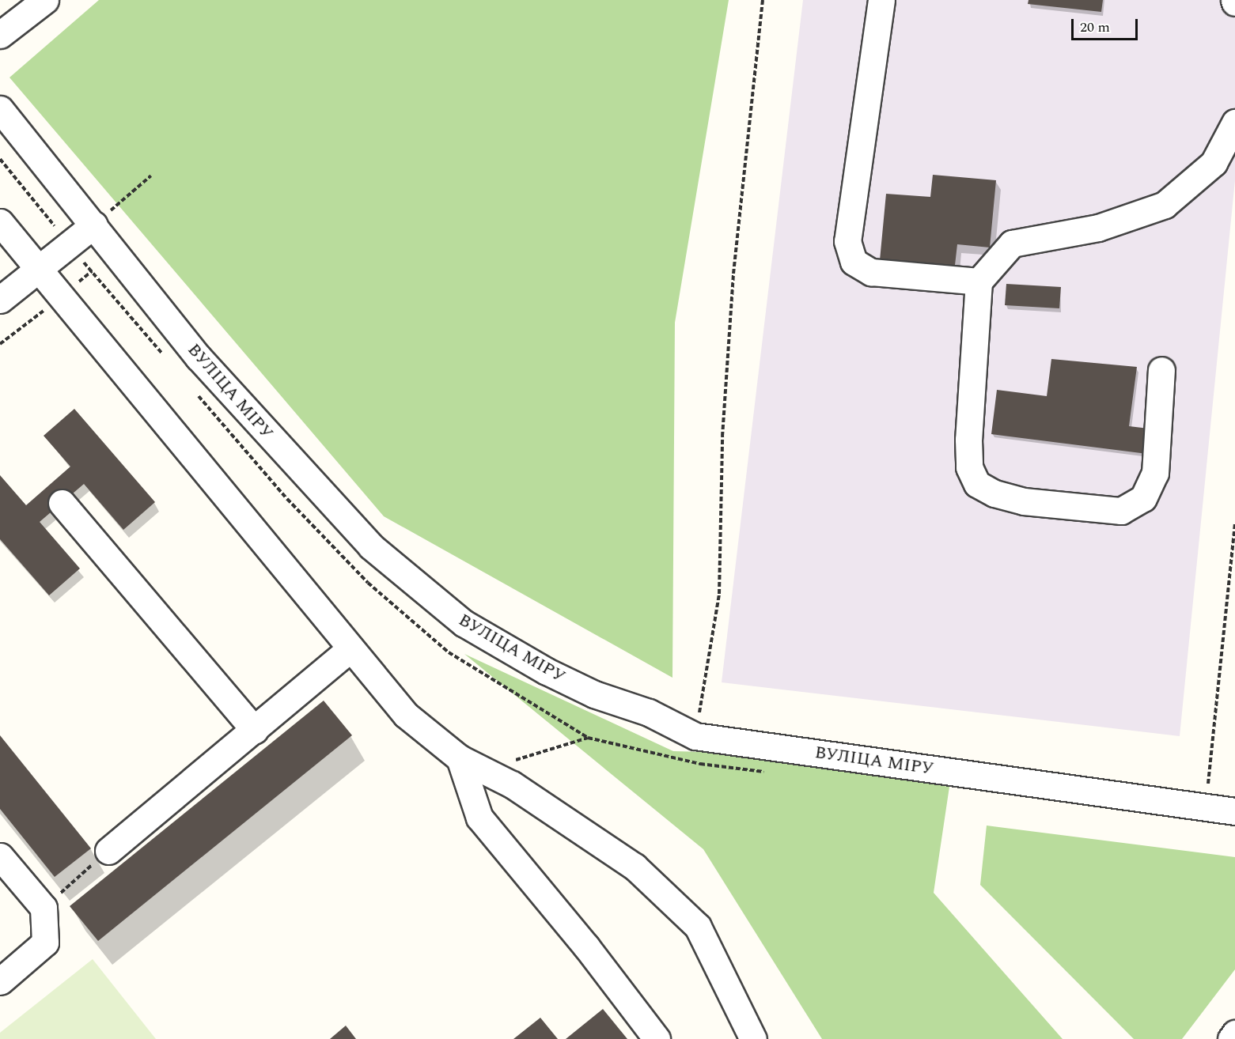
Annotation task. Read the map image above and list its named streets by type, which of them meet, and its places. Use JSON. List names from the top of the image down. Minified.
{"streets":{"street":["ВУЛІЦА МІРУ"]},"scale_bar":"20 m"}
